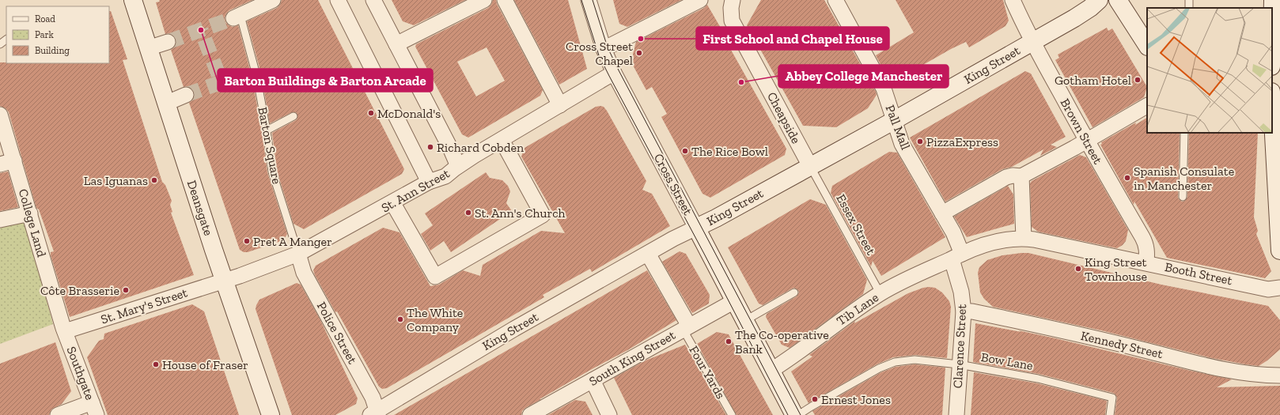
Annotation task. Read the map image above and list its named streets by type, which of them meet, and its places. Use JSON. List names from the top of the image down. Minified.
{"streets":{"street":["King Street","Cheapside","Pall Mall","Brown Street","Barton Square","Cross Street","St. Ann Street","Deansgate","College Land","Booth Street","St. Mary's Street","Tib Lane","Police Street","Kennedy Street","Clarence Street","South King Street","Four Yards","Southgate"],"lane":["Essex Street","Bow Lane"]},"crossings":[["King Street","Cheapside"],["King Street","Pall Mall"],["King Street","Brown Street"],["King Street","Cross Street"],["King Street","Essex Street"],["King Street","Police Street"],["King Street","Four Yards"],["Cheapside","Essex Street"],["Pall Mall","Booth Street"],["Pall Mall","Tib Lane"],["Pall Mall","Clarence Street"],["Brown Street","Booth Street"],["Barton Square","St. Ann Street"],["Barton Square","Police Street"],["Cross Street","St. Ann Street"],["Cross Street","Tib Lane"],["Cross Street","South King Street"],["St. Ann Street","Deansgate"],["St. Ann Street","St. Mary's Street"],["St. Ann Street","Police Street"],["Deansgate","St. Mary's Street"],["College Land","St. Mary's Street"],["College Land","Southgate"],["Essex Street","Tib Lane"],["Booth Street","Tib Lane"],["Booth Street","Clarence Street"],["St. Mary's Street","Southgate"],["Tib Lane","Clarence Street"],["Kennedy Street","Clarence Street"],["Clarence Street","Bow Lane"],["South King Street","Four Yards"]],"places":["Barton Buildings & Barton Arcade","First School and Chapel House","Cross Street Chapel","Gotham Hotel","Abbey College Manchester","McDonald's","PizzaExpress","Richard Cobden","The Rice Bowl","Spanish Consulate in Manchester","Las Iguanas","St. Ann's Church","Pret A Manger","King Street Townhouse","Côte Brasserie","The White Company","The Co-operative Bank","House of Fraser","Ernest Jones"],"legend":["Road","Park","Building"]}
